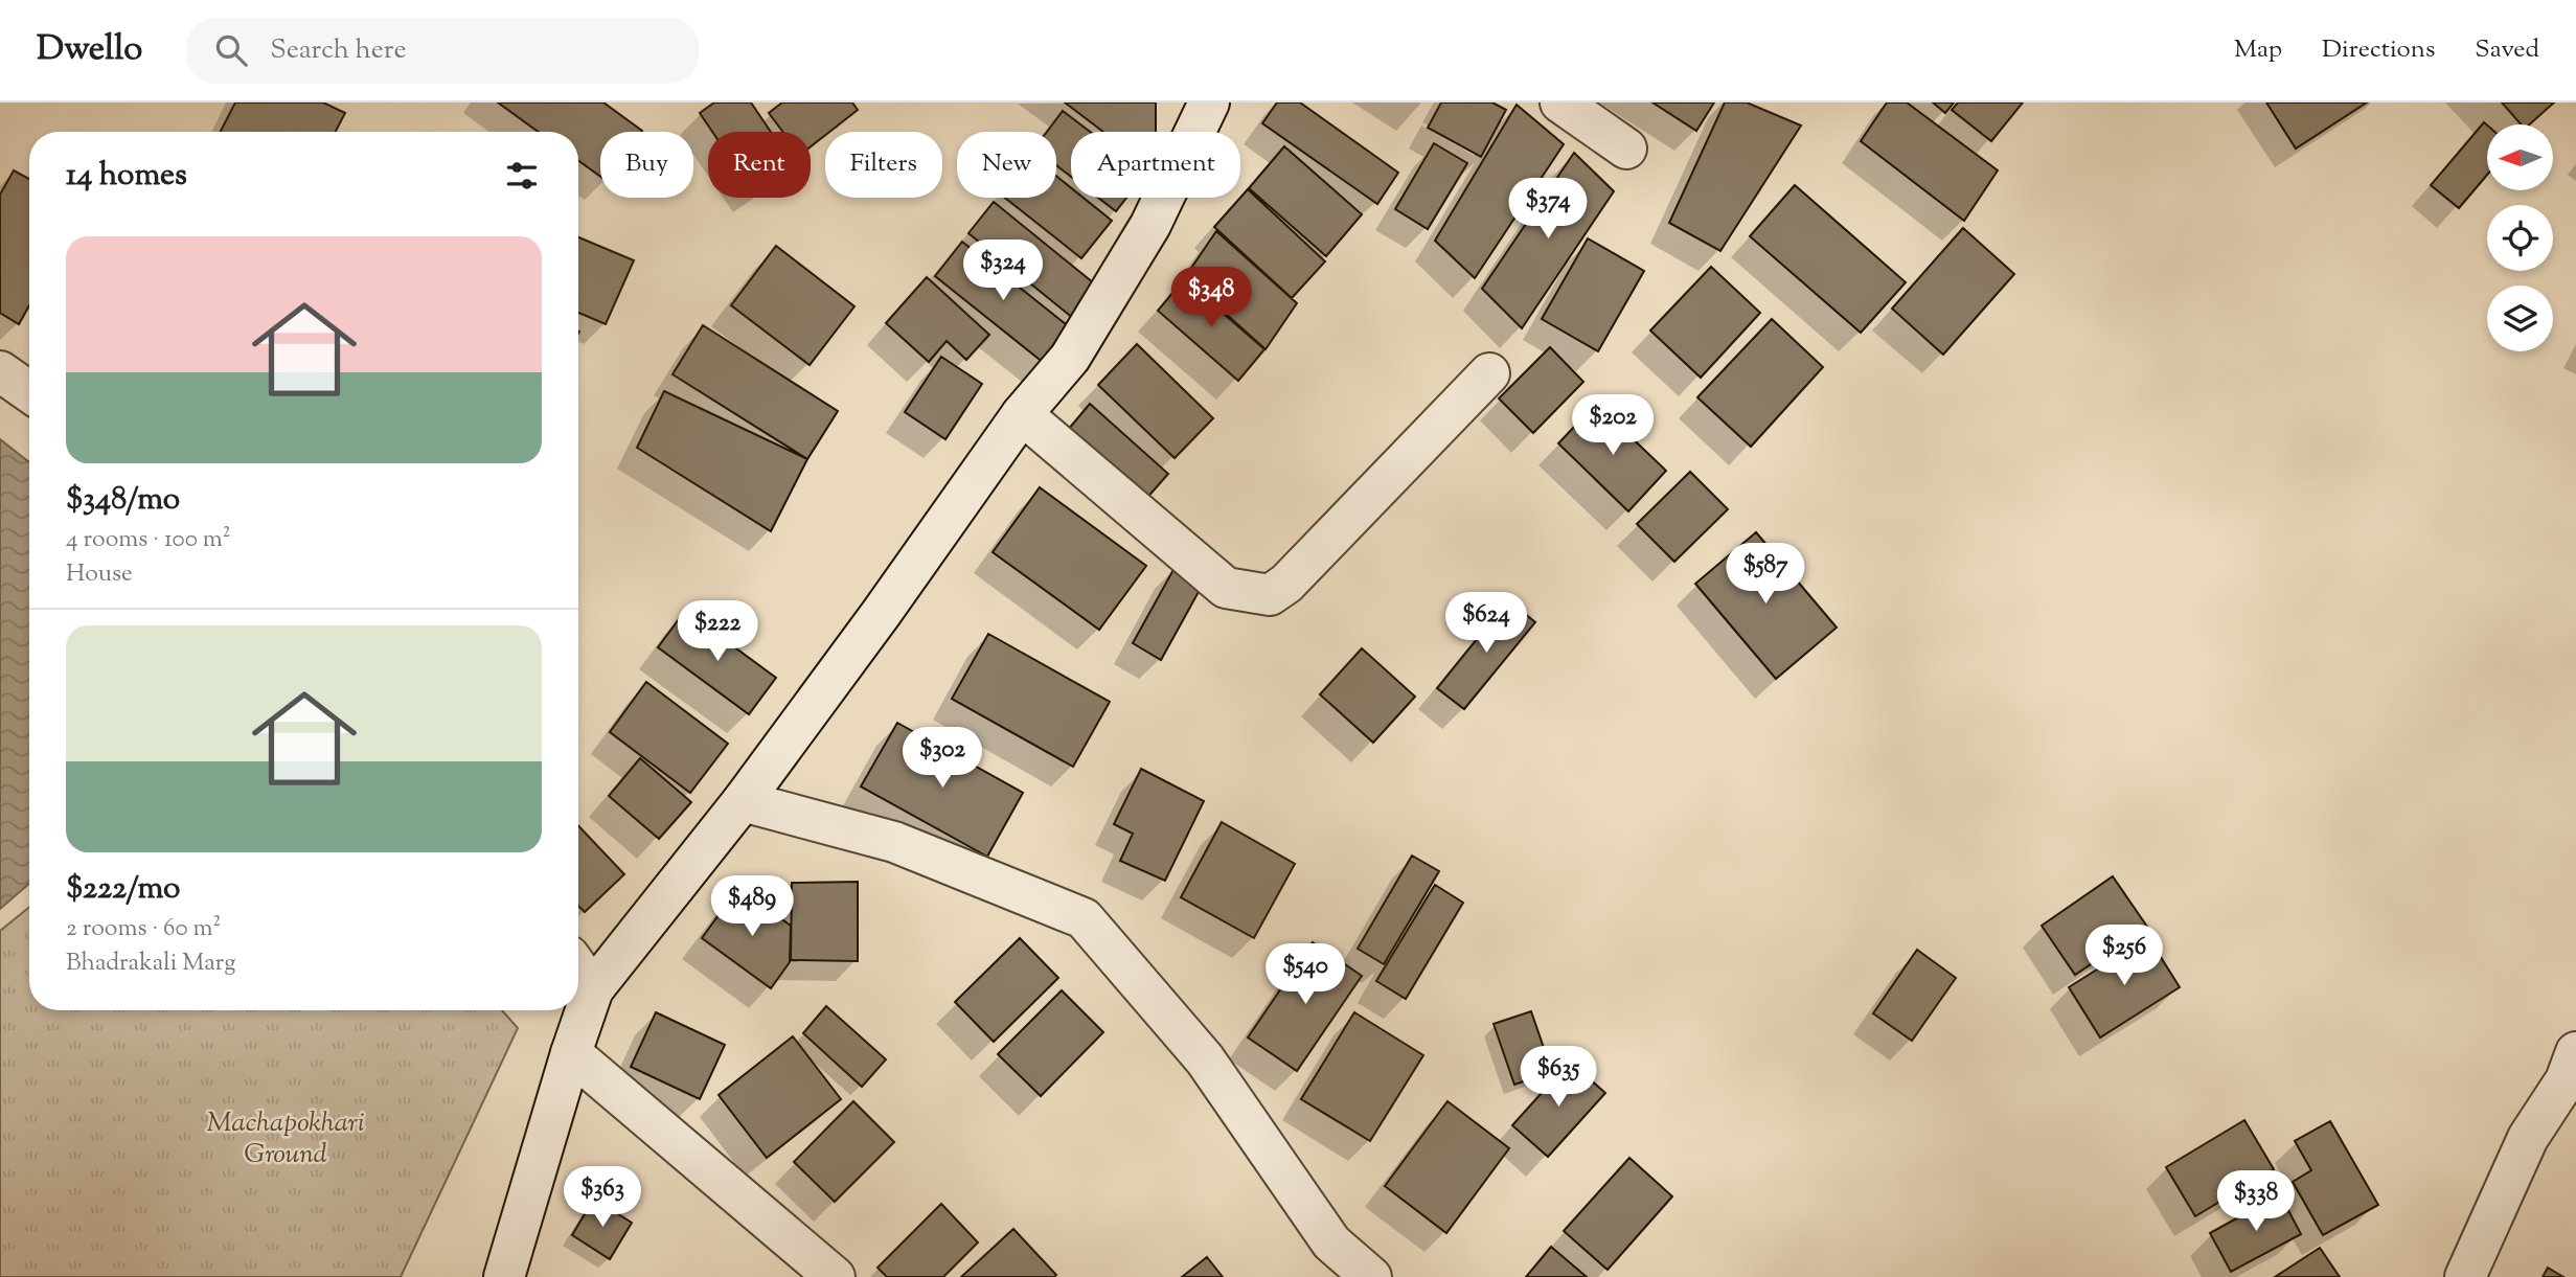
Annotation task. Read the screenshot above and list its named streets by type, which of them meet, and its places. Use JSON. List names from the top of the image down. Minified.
{"parks":["Machapokhari Ground"],"north":"left","page":{"header":"Dwello","search":"Search here","nav":["Map","Directions","Saved"],"chip":["Buy","Rent","Filters","New","Apartment"],"heading":"14 homes","price":["$374","$324","$348","$202","$587","$624","$222","$302","$489","$256","$540","$635","$363","$338"],"list":[{"name":"$348/mo","note":"4 rooms · 100 m² · House"},{"name":"$222/mo","note":"2 rooms · 60 m² · Bhadrakali Marg"}]}}
